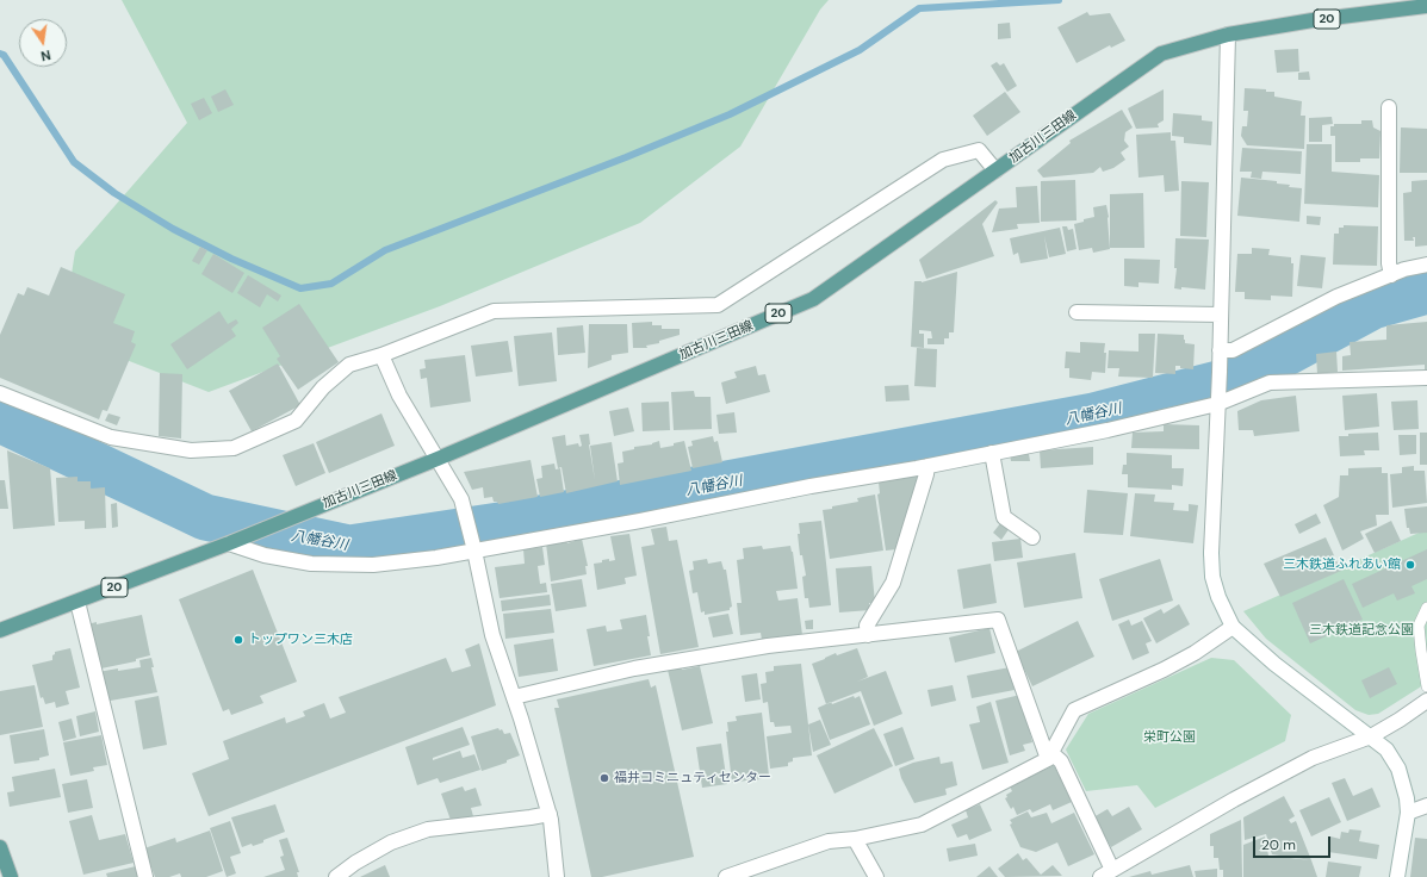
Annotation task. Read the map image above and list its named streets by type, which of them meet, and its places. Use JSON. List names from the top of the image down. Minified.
{"streets":{"main road":["20","加古川三田線"]},"water":["八幡谷川"],"parks":["三木鉄道記念公園","栄町公園"],"places":["三木鉄道ふれあい館","トップワン三木店","福井コミニュティセンター"],"scale_bar":"20 m","north":"bottom"}
